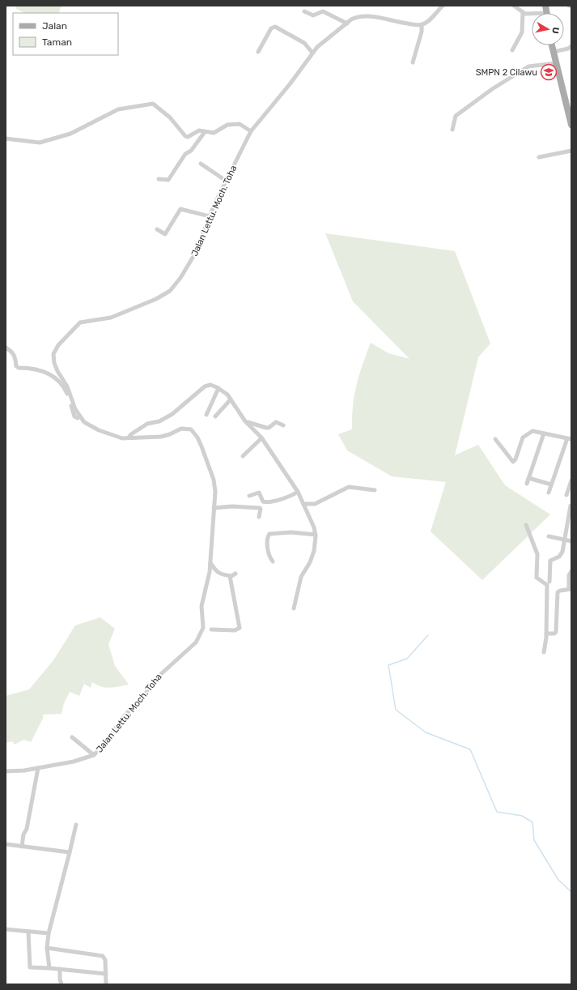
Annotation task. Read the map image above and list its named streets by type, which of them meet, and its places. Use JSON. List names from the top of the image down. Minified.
{"streets":{"street":["Jalan Lettu. Moch. Toha"]},"places":{"school or university":["SMPN 2 Cilawu"]},"legend":["Jalan","Taman"],"north":"right"}
